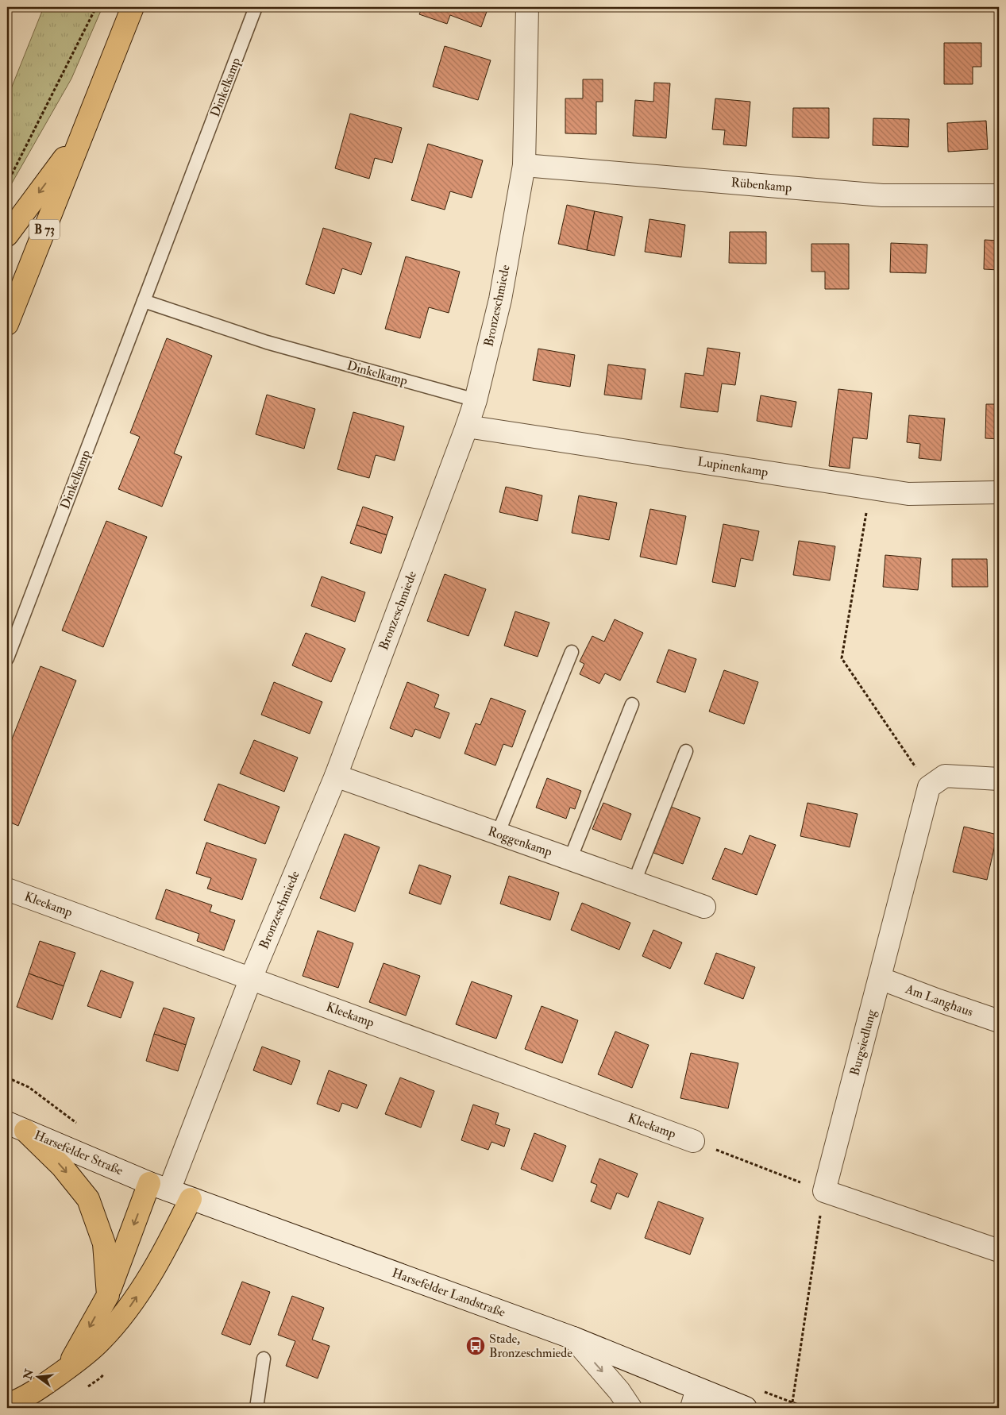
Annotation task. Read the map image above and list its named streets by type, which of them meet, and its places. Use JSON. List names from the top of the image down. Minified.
{"streets":{"main road":["B 73"],"street":["Rübenkamp","Bronzeschmiede","Lupinenkamp","Roggenkamp","Kleekamp","Am Langhaus","Burgsiedlung","Harsefelder Straße","Harsefelder Landstraße"],"lane":["Dinkelkamp"]},"crossings":[["Dinkelkamp","Bronzeschmiede"],["Rübenkamp","Bronzeschmiede"],["Bronzeschmiede","Lupinenkamp"],["Bronzeschmiede","Roggenkamp"],["Bronzeschmiede","Kleekamp"],["Bronzeschmiede","Harsefelder Straße"],["Bronzeschmiede","Harsefelder Landstraße"],["Am Langhaus","Burgsiedlung"],["Harsefelder Straße","Harsefelder Landstraße"]],"places":{"bus stop":["Stade, Bronzeschmiede"]},"north":"left"}
